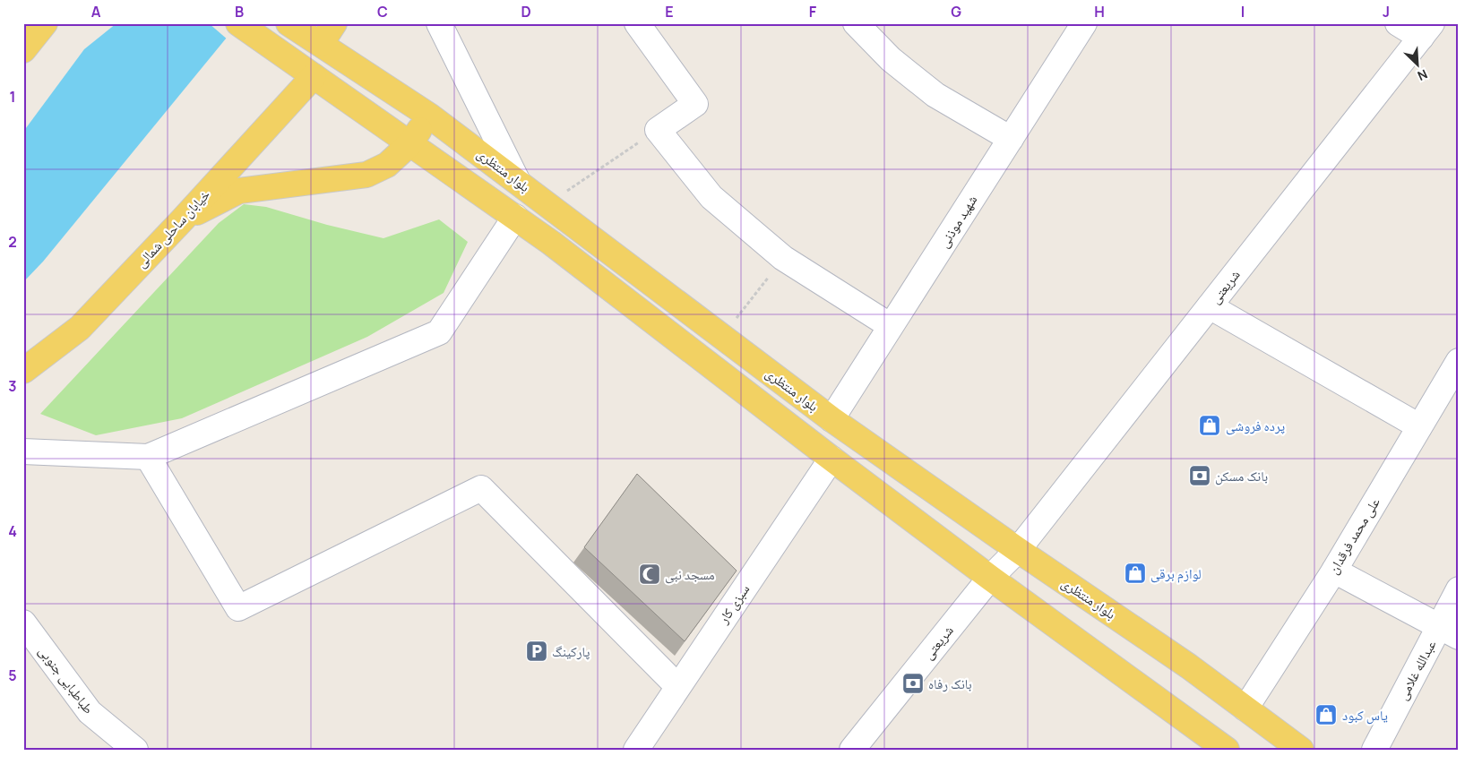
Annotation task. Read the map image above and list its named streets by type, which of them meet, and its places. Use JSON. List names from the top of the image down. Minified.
{"streets":{"main road":["بلوار منتظری","خیابان ساحلی شمالی"],"street":["شهید موذنی","شریعتی","علی محمد فرقدان","سبزی کار","عبدالله غلامی","طباطبایی جنوبی"]},"crossings":[["بلوار منتظری","شهید موذنی"],["بلوار منتظری","شریعتی"],["بلوار منتظری","علی محمد فرقدان"]],"places":{"shop":["پرده فروشی","لوازم برقی","یاس کبود"],"bank":["بانک مسکن","بانک رفاه"],"mosque":["مسجد نبی"],"parking":["پارکینگ"]},"north":"bottom right","grid":{"columns":["A","B","C","D","E","F","G","H","I","J"],"rows":["1","2","3","4","5"]}}
